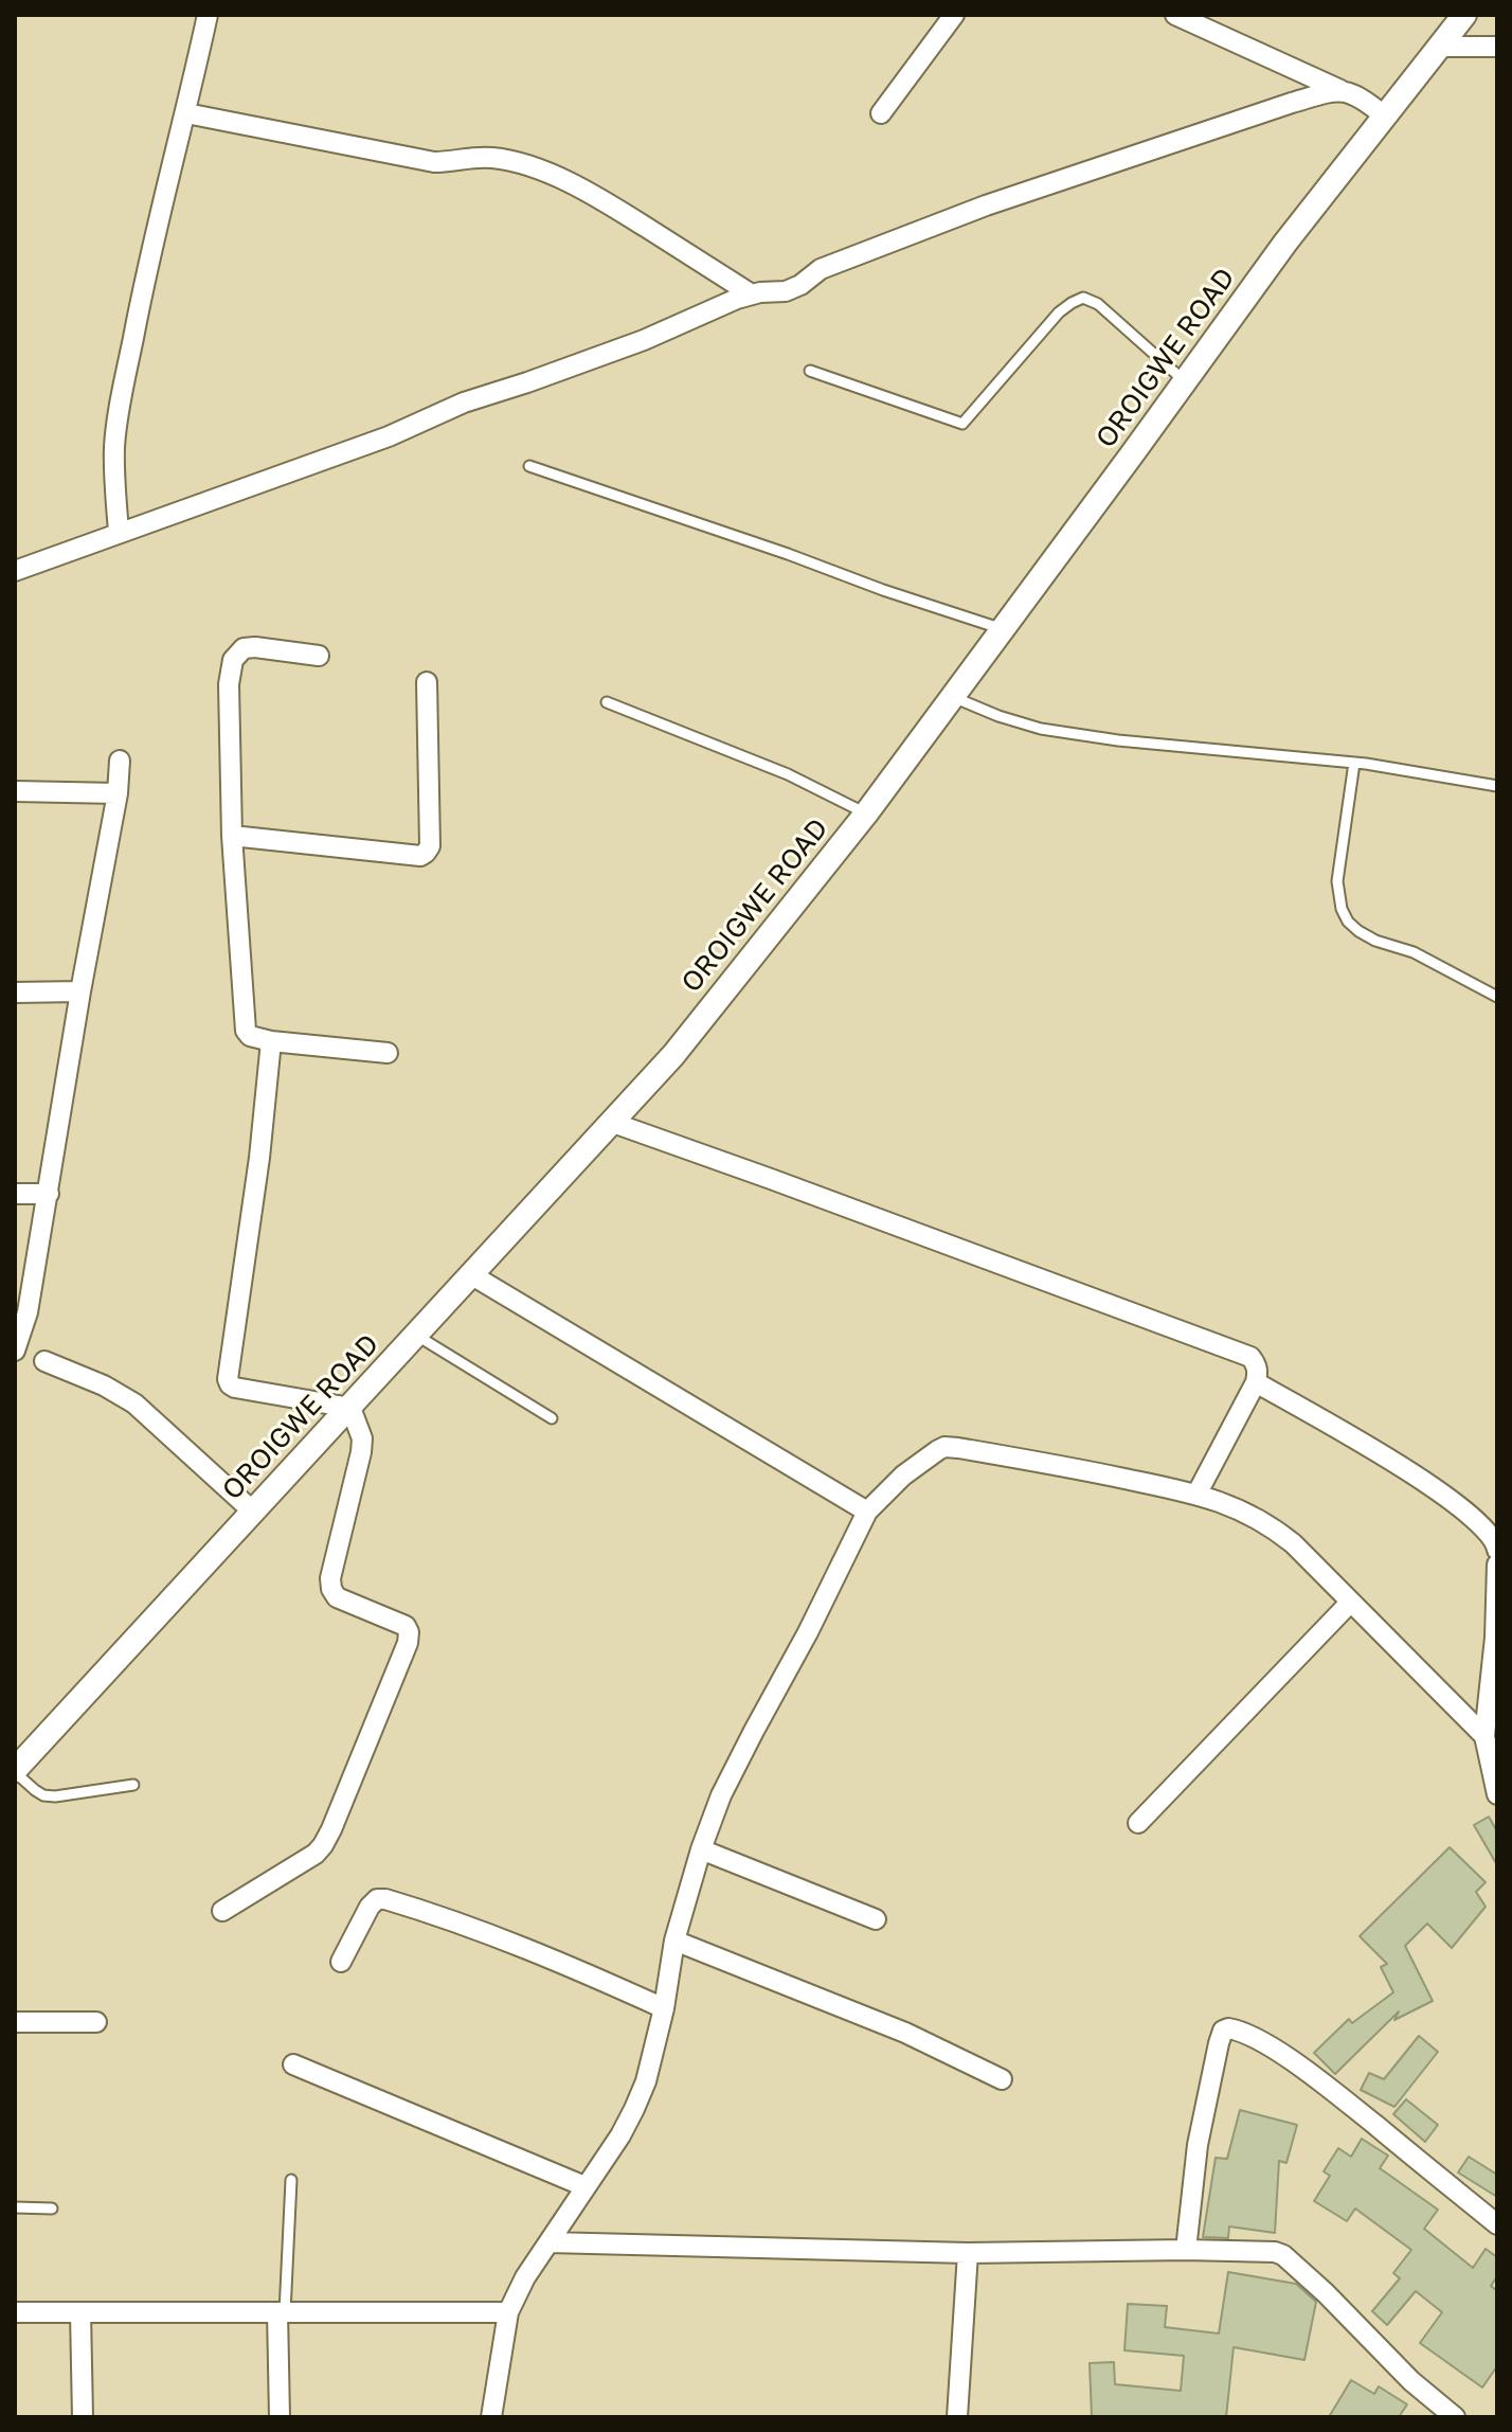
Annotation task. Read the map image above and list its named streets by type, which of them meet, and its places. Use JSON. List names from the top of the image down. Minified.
{"streets":{"street":["OROIGWE ROAD"]}}
